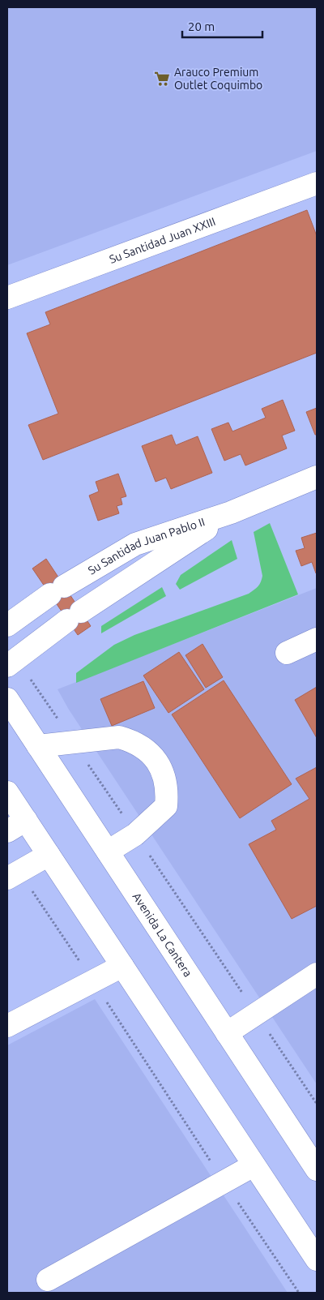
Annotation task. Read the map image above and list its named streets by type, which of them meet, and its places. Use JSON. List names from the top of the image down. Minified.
{"streets":{"main road":["Su Santidad Juan XXIII","Su Santidad Juan Pablo II","Avenida La Cantera"]},"places":{"supermarket":["Arauco Premium Outlet Coquimbo"]},"scale_bar":"20 m"}
